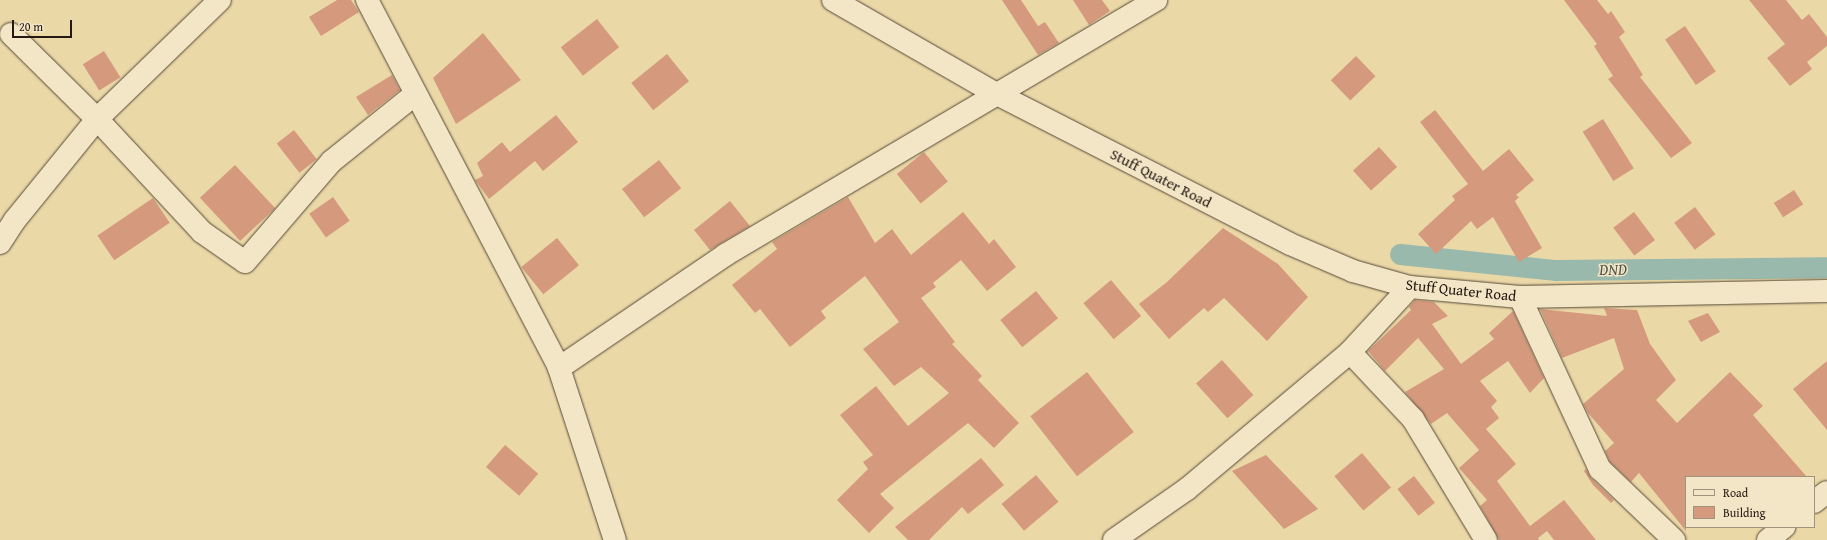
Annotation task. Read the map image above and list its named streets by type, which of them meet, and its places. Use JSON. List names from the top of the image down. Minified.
{"streets":{"street":["Stuff Quater Road"]},"water":["DND"],"legend":["Road","Building"],"scale_bar":"20 m"}
